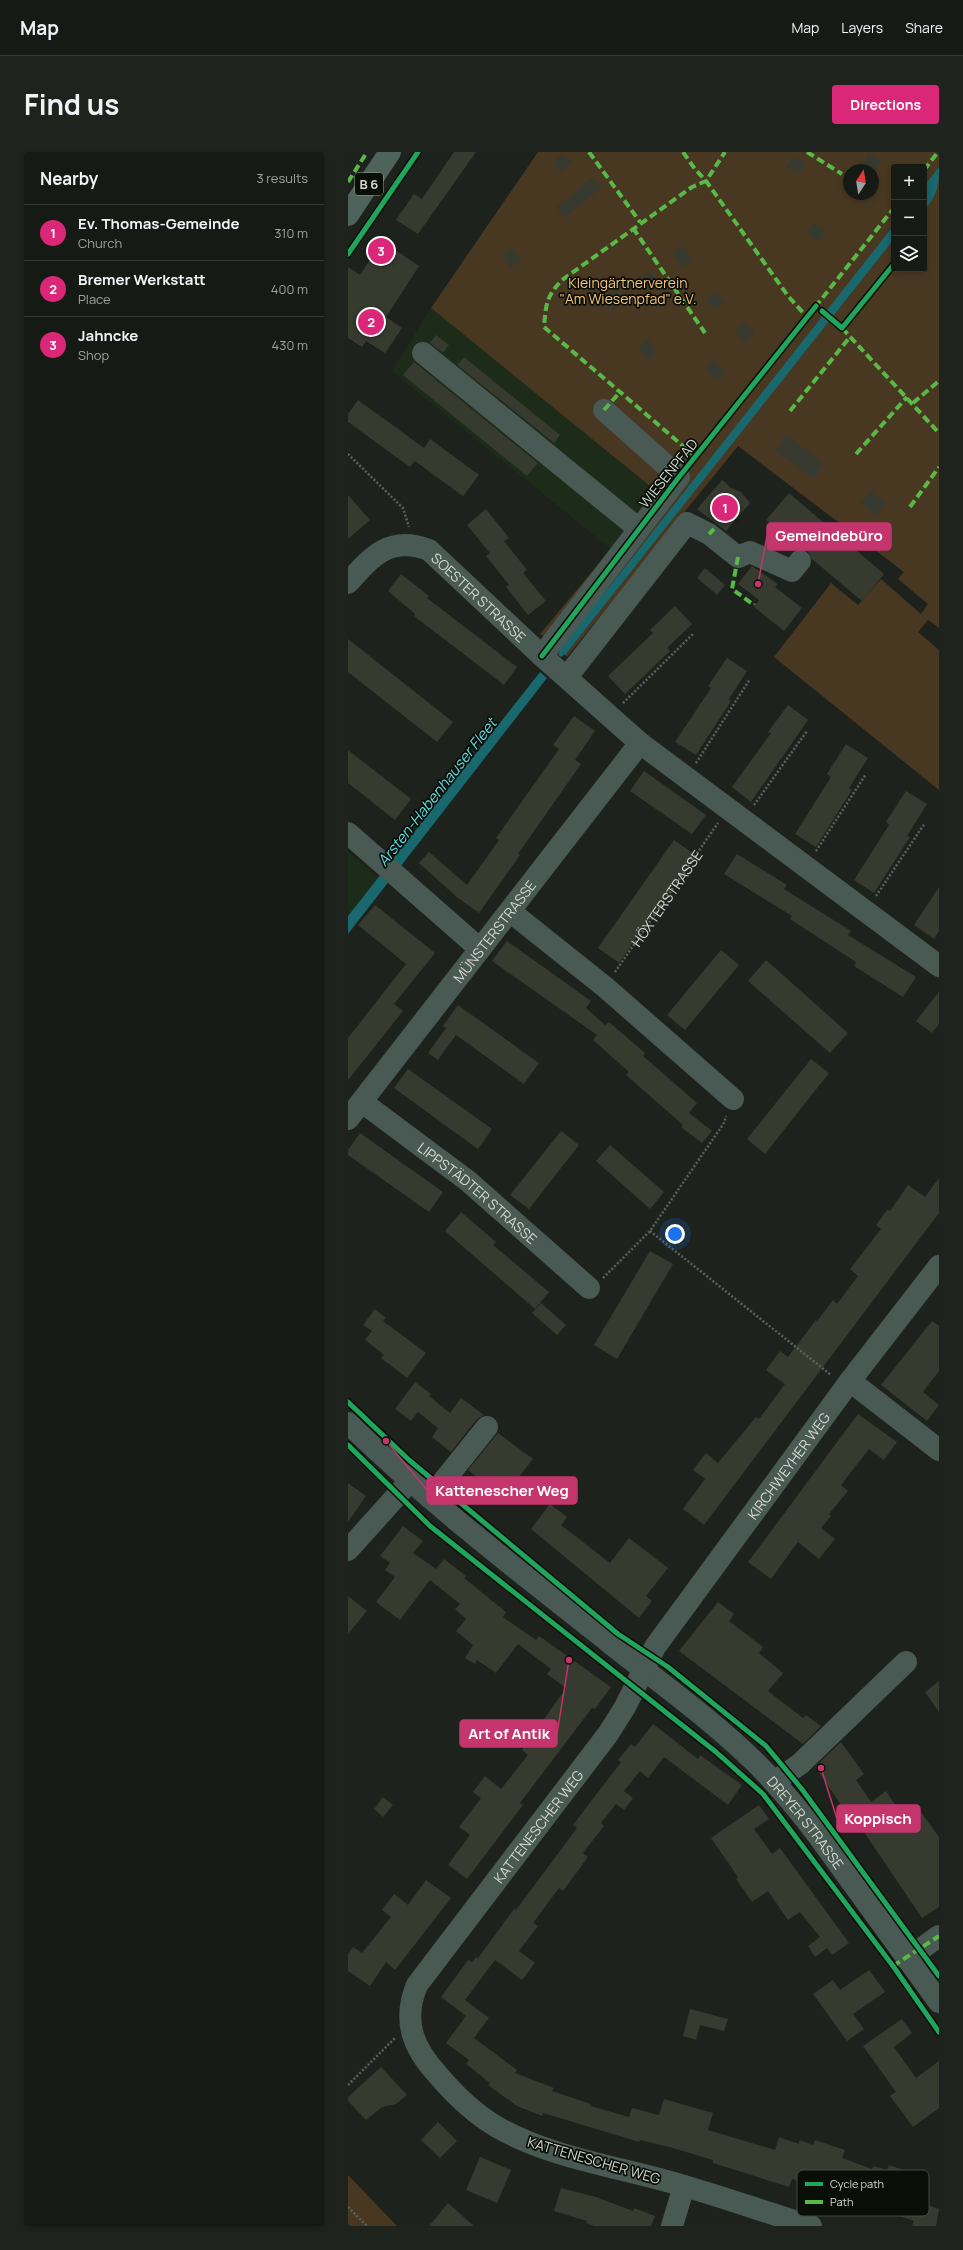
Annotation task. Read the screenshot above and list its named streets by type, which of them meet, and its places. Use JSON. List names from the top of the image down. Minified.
{"streets":{"main road":["B 6"],"street":["WIESENPFAD","SOESTER STRASSE","MÜNSTERSTRASSE","LIPPSTÄDTER STRASSE","KIRCHWEYHER WEG","DREYER STRASSE","KATTENESCHER WEG"],"path":["HÖXTERSTRASSE"]},"crossings":[["WIESENPFAD","SOESTER STRASSE"],["SOESTER STRASSE","HÖXTERSTRASSE"],["SOESTER STRASSE","MÜNSTERSTRASSE"],["MÜNSTERSTRASSE","LIPPSTÄDTER STRASSE"],["KIRCHWEYHER WEG","DREYER STRASSE"],["KIRCHWEYHER WEG","KATTENESCHER WEG"],["DREYER STRASSE","KATTENESCHER WEG"]],"water":["Arsten-Habenhauser Fleet"],"parks":["Kleingärtnerverein \"Am Wiesenpfad\" e.V."],"places":["Gemeindebüro","Kattenescher Weg","Art of Antik","Koppisch"],"legend":["Cycle path","Path"],"north":"top","page":{"header":"Map","nav":["Map","Layers","Share"],"title":"Find us","buttons":"Directions","heading":["Nearby","3 results"],"map_buttons":["+","−"],"list":[{"mark":"1","name":"Ev. Thomas-Gemeinde","note":"Church","value":"310 m"},{"mark":"2","name":"Bremer Werkstatt","note":"Place","value":"400 m"},{"mark":"3","name":"Jahncke","note":"Shop","value":"430 m"}],"pins":["3","2","1"]}}
